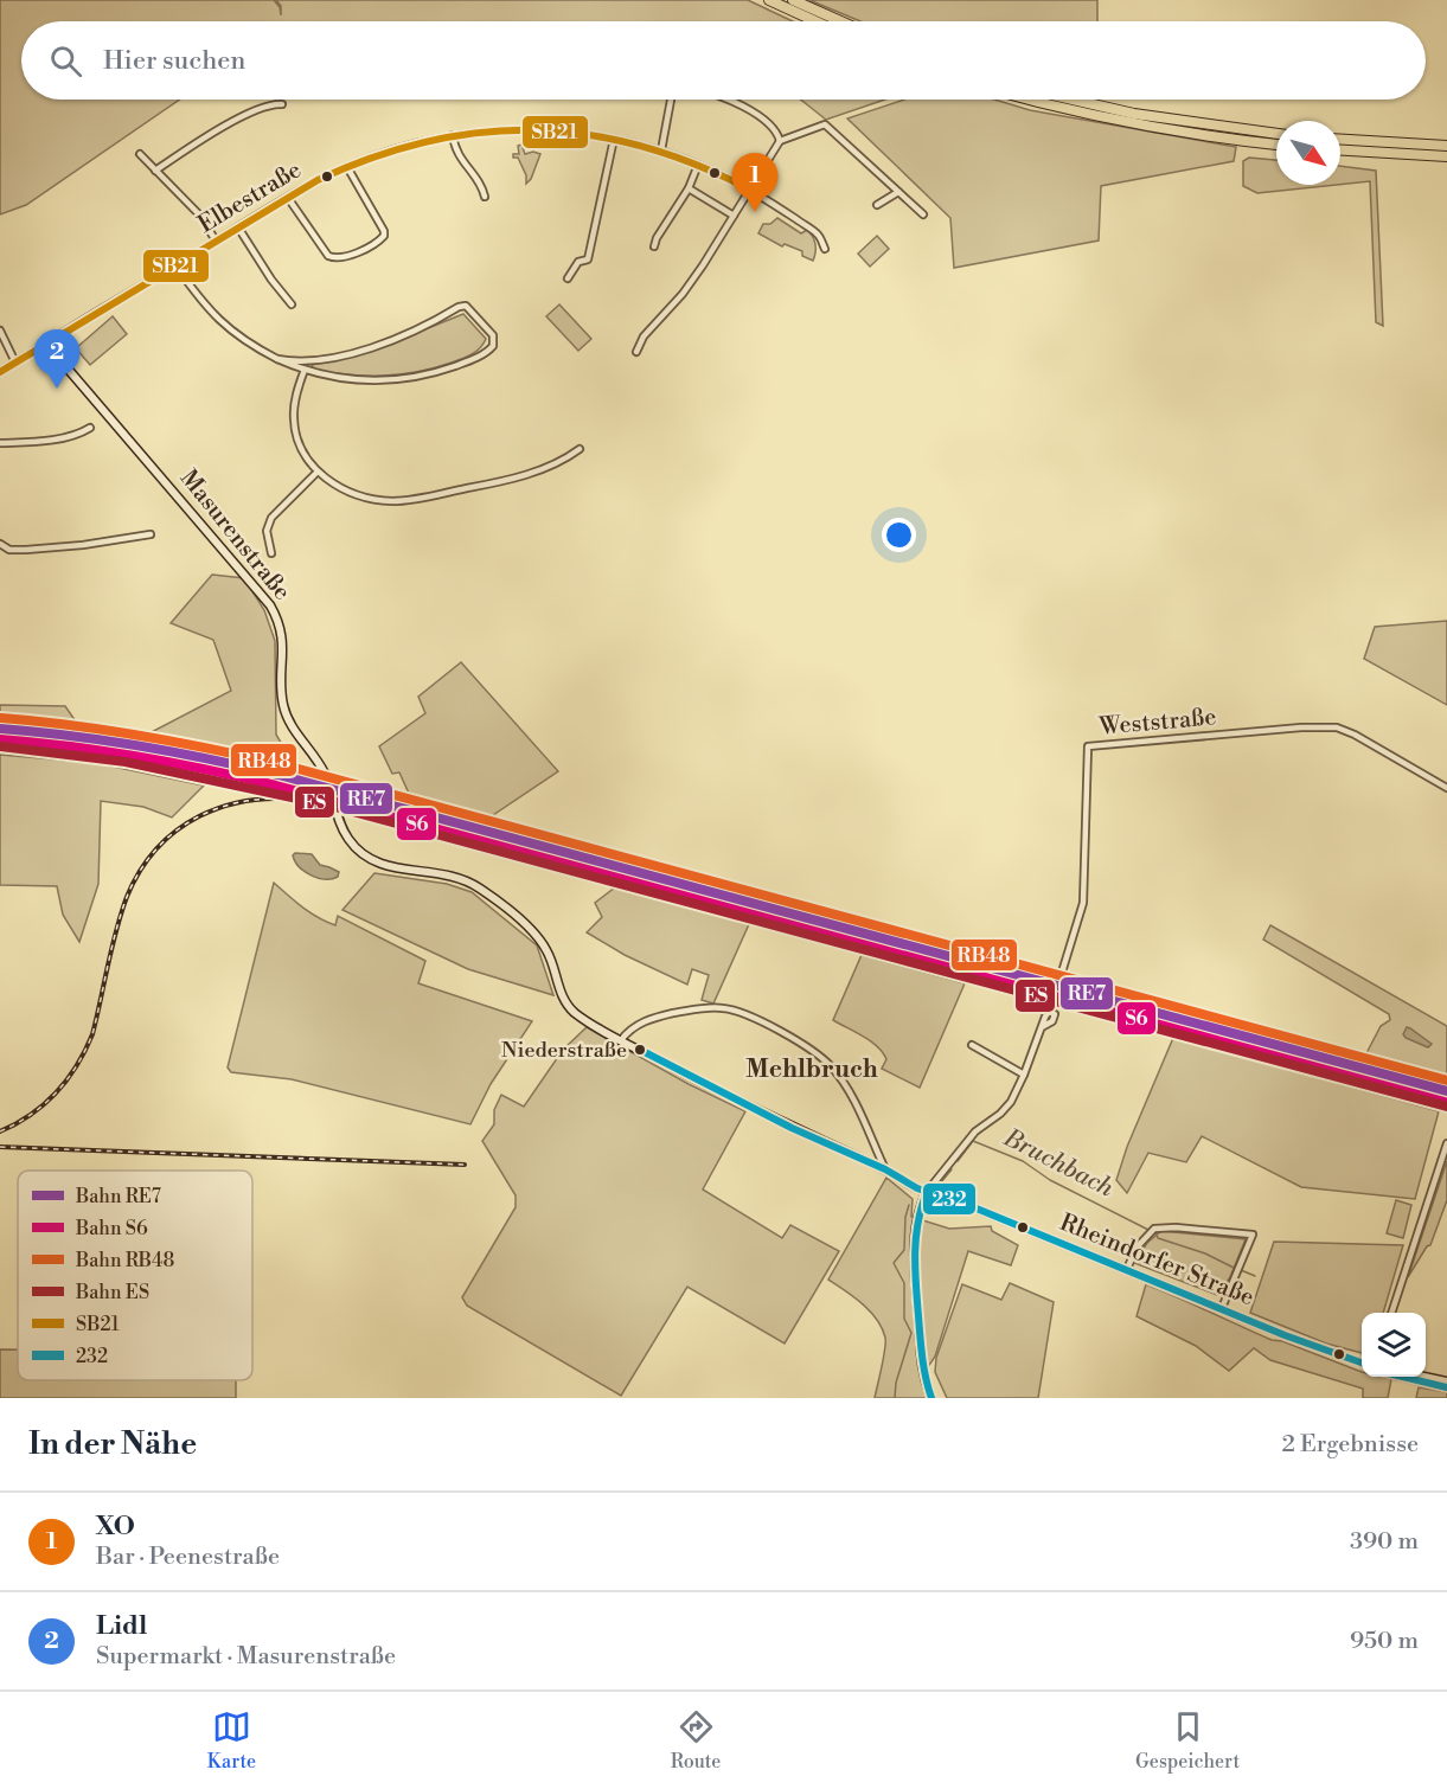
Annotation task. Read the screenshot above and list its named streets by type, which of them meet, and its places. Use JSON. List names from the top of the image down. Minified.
{"streets":{"main road":["Elbestraße","Masurenstraße","Rheindorfer Straße"],"street":["Weststraße"]},"crossings":[["Elbestraße","Masurenstraße"],["Masurenstraße","Rheindorfer Straße"]],"districts":["Mehlbruch"],"water":["Bruchbach"],"places":["Niederstraße"],"lines":["transit line SB21","rail line RB48","rail line RE7","rail line S6","rail line ES","transit line 232"],"legend":["Bahn RE7","Bahn S6","Bahn RB48","Bahn ES","SB21","232"],"north":"bottom right","page":{"search":"Hier suchen","pins":["1","2"],"heading":["In der Nähe","2 Ergebnisse"],"list":[{"mark":"1","name":"XO","note":"Bar · Peenestraße","value":"390 m"},{"mark":"2","name":"Lidl","note":"Supermarkt · Masurenstraße","value":"950 m"}],"nav":["Karte","Route","Gespeichert"]}}
